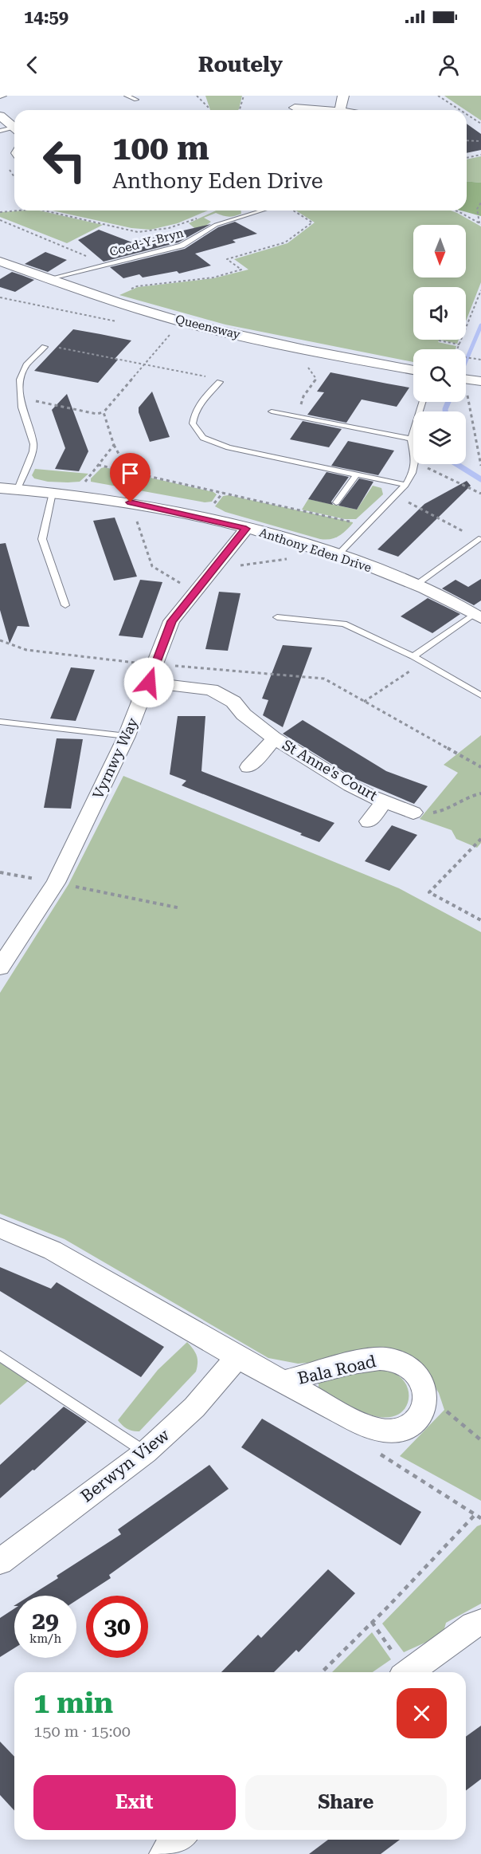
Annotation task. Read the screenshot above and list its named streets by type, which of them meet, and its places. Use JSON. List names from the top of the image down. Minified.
{"streets":{"street":["Queensway","Anthony Eden Drive","Vyrnwy Way","St Anne's Court","Bala Road","Berwyn View"],"lane":["Coed-Y-Bryn"]},"crossings":[["Coed-Y-Bryn","Queensway"],["Anthony Eden Drive","Vyrnwy Way"],["Vyrnwy Way","St Anne's Court"],["Bala Road","Berwyn View"]],"north":"bottom","page":{"status":"14:59","header":"Routely","turn":["100 m","Anthony Eden Drive"],"speed":"29 km/h","limit":"30","heading":["1 min","150 m · 15:00"],"buttons":["Exit","Share"]}}
